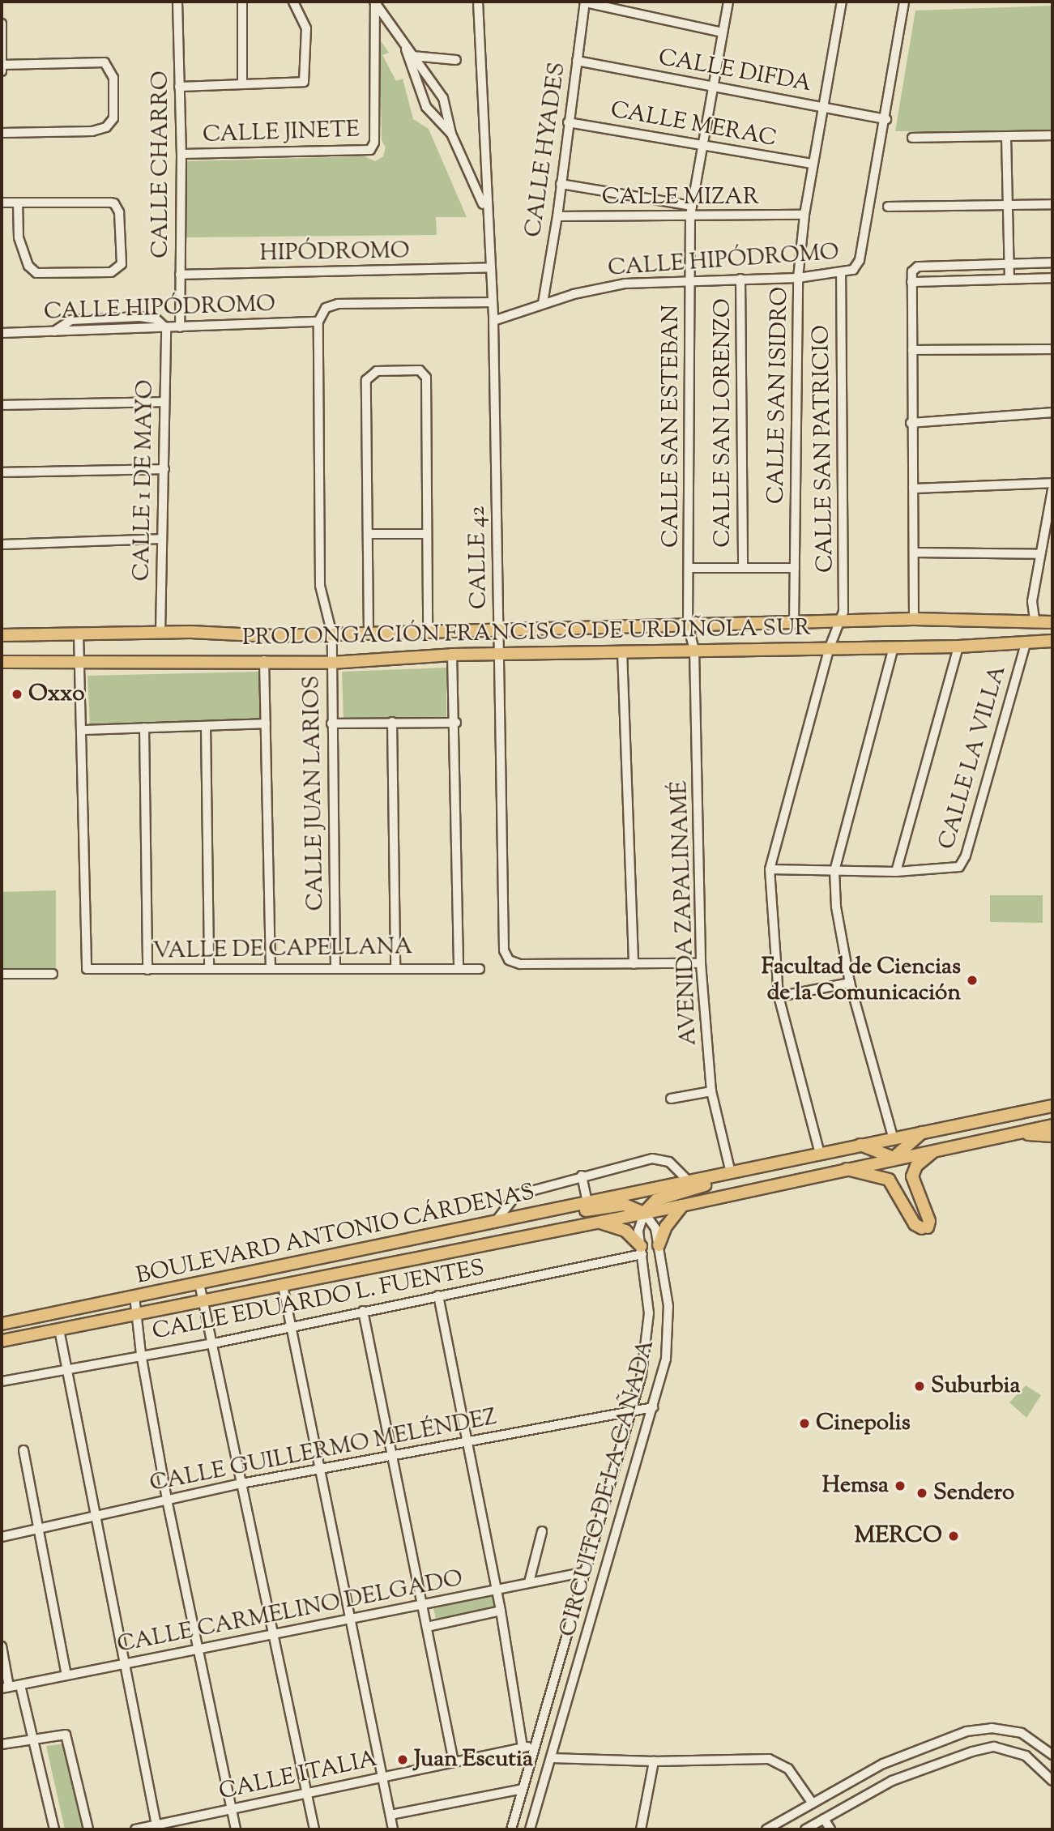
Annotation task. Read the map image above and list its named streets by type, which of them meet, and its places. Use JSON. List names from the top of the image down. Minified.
{"streets":{"main road":["PROLONGACIÓN FRANCISCO DE URDIÑOLA SUR","BOULEVARD ANTONIO CÁRDENAS"],"street":["CALLE DIFDA","CALLE MERAC","CALLE JINETE","CALLE HYADES","CALLE CHARRO","CALLE MIZAR","HIPÓDROMO","CALLE HIPÓDROMO","CALLE SAN ISIDRO","CALLE SAN LORENZO","CALLE SAN ESTEBAN","CALLE SAN PATRICIO","CALLE 1 DE MAYO","CALLE 42","CALLE LA VILLA","CALLE JUAN LARIOS","AVENIDA ZAPALINAMÉ","VALLE DE CAPELLANA","CALLE EDUARDO L. FUENTES","CALLE GUILLERMO MELÉNDEZ","CIRCUITO DE LA CAÑADA","CALLE CARMELINO DELGADO","CALLE ITALIA"]},"crossings":[["CALLE DIFDA","CALLE HYADES"],["CALLE DIFDA","CALLE HIPÓDROMO"],["CALLE DIFDA","CALLE SAN ISIDRO"],["CALLE DIFDA","CALLE SAN ESTEBAN"],["CALLE MERAC","CALLE HYADES"],["CALLE MERAC","CALLE SAN ISIDRO"],["CALLE MERAC","CALLE SAN ESTEBAN"],["CALLE JINETE","CALLE CHARRO"],["CALLE HYADES","CALLE MIZAR"],["CALLE HYADES","CALLE HIPÓDROMO"],["CALLE CHARRO","HIPÓDROMO"],["CALLE CHARRO","CALLE HIPÓDROMO"],["CALLE MIZAR","CALLE SAN ISIDRO"],["CALLE MIZAR","CALLE SAN ESTEBAN"],["HIPÓDROMO","CALLE 42"],["CALLE HIPÓDROMO","CALLE SAN ISIDRO"],["CALLE HIPÓDROMO","CALLE SAN LORENZO"],["CALLE HIPÓDROMO","CALLE SAN ESTEBAN"],["CALLE HIPÓDROMO","CALLE SAN PATRICIO"],["CALLE HIPÓDROMO","CALLE 1 DE MAYO"],["CALLE HIPÓDROMO","CALLE 42"],["CALLE HIPÓDROMO","CALLE JUAN LARIOS"],["CALLE SAN ISIDRO","PROLONGACIÓN FRANCISCO DE URDIÑOLA SUR"],["CALLE SAN ESTEBAN","PROLONGACIÓN FRANCISCO DE URDIÑOLA SUR"],["CALLE SAN ESTEBAN","AVENIDA ZAPALINAMÉ"],["CALLE SAN PATRICIO","PROLONGACIÓN FRANCISCO DE URDIÑOLA SUR"],["CALLE 1 DE MAYO","PROLONGACIÓN FRANCISCO DE URDIÑOLA SUR"],["CALLE 42","PROLONGACIÓN FRANCISCO DE URDIÑOLA SUR"],["PROLONGACIÓN FRANCISCO DE URDIÑOLA SUR","CALLE LA VILLA"],["PROLONGACIÓN FRANCISCO DE URDIÑOLA SUR","CALLE JUAN LARIOS"],["PROLONGACIÓN FRANCISCO DE URDIÑOLA SUR","AVENIDA ZAPALINAMÉ"],["CALLE JUAN LARIOS","VALLE DE CAPELLANA"],["AVENIDA ZAPALINAMÉ","BOULEVARD ANTONIO CÁRDENAS"],["BOULEVARD ANTONIO CÁRDENAS","CIRCUITO DE LA CAÑADA"],["CALLE EDUARDO L. FUENTES","CIRCUITO DE LA CAÑADA"],["CALLE GUILLERMO MELÉNDEZ","CIRCUITO DE LA CAÑADA"],["CIRCUITO DE LA CAÑADA","CALLE CARMELINO DELGADO"],["CIRCUITO DE LA CAÑADA","CALLE ITALIA"]],"places":["Oxxo","Facultad de Ciencias de la Comunicación","Suburbia","Cinepolis","Hemsa","Sendero","MERCO","Juan Escutia"]}
